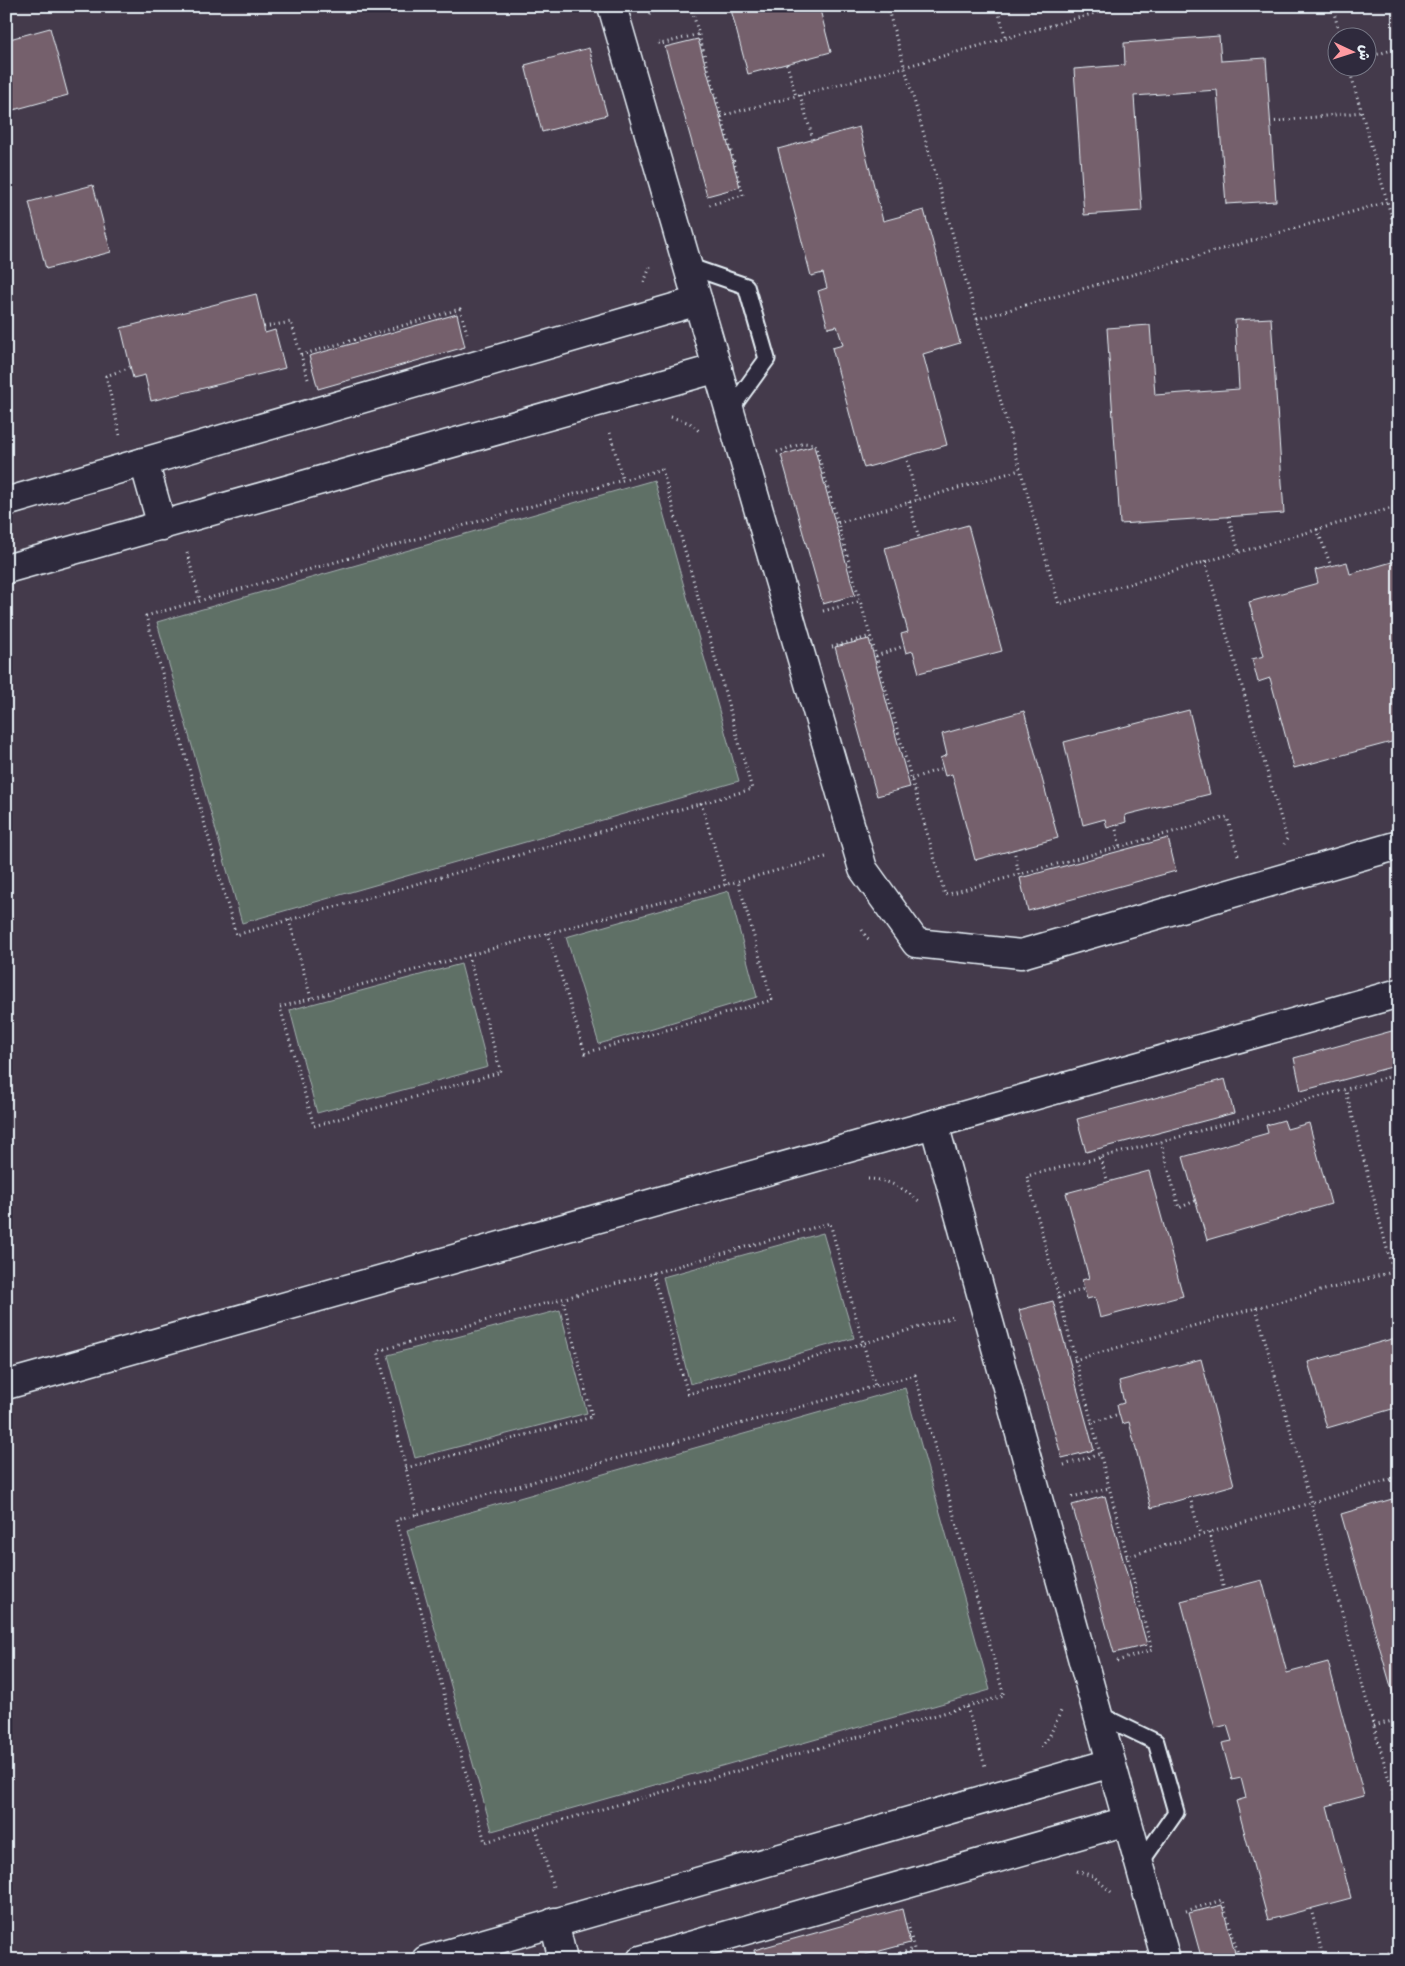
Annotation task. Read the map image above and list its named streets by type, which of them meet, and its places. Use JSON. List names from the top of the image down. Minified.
{"north":"right"}
